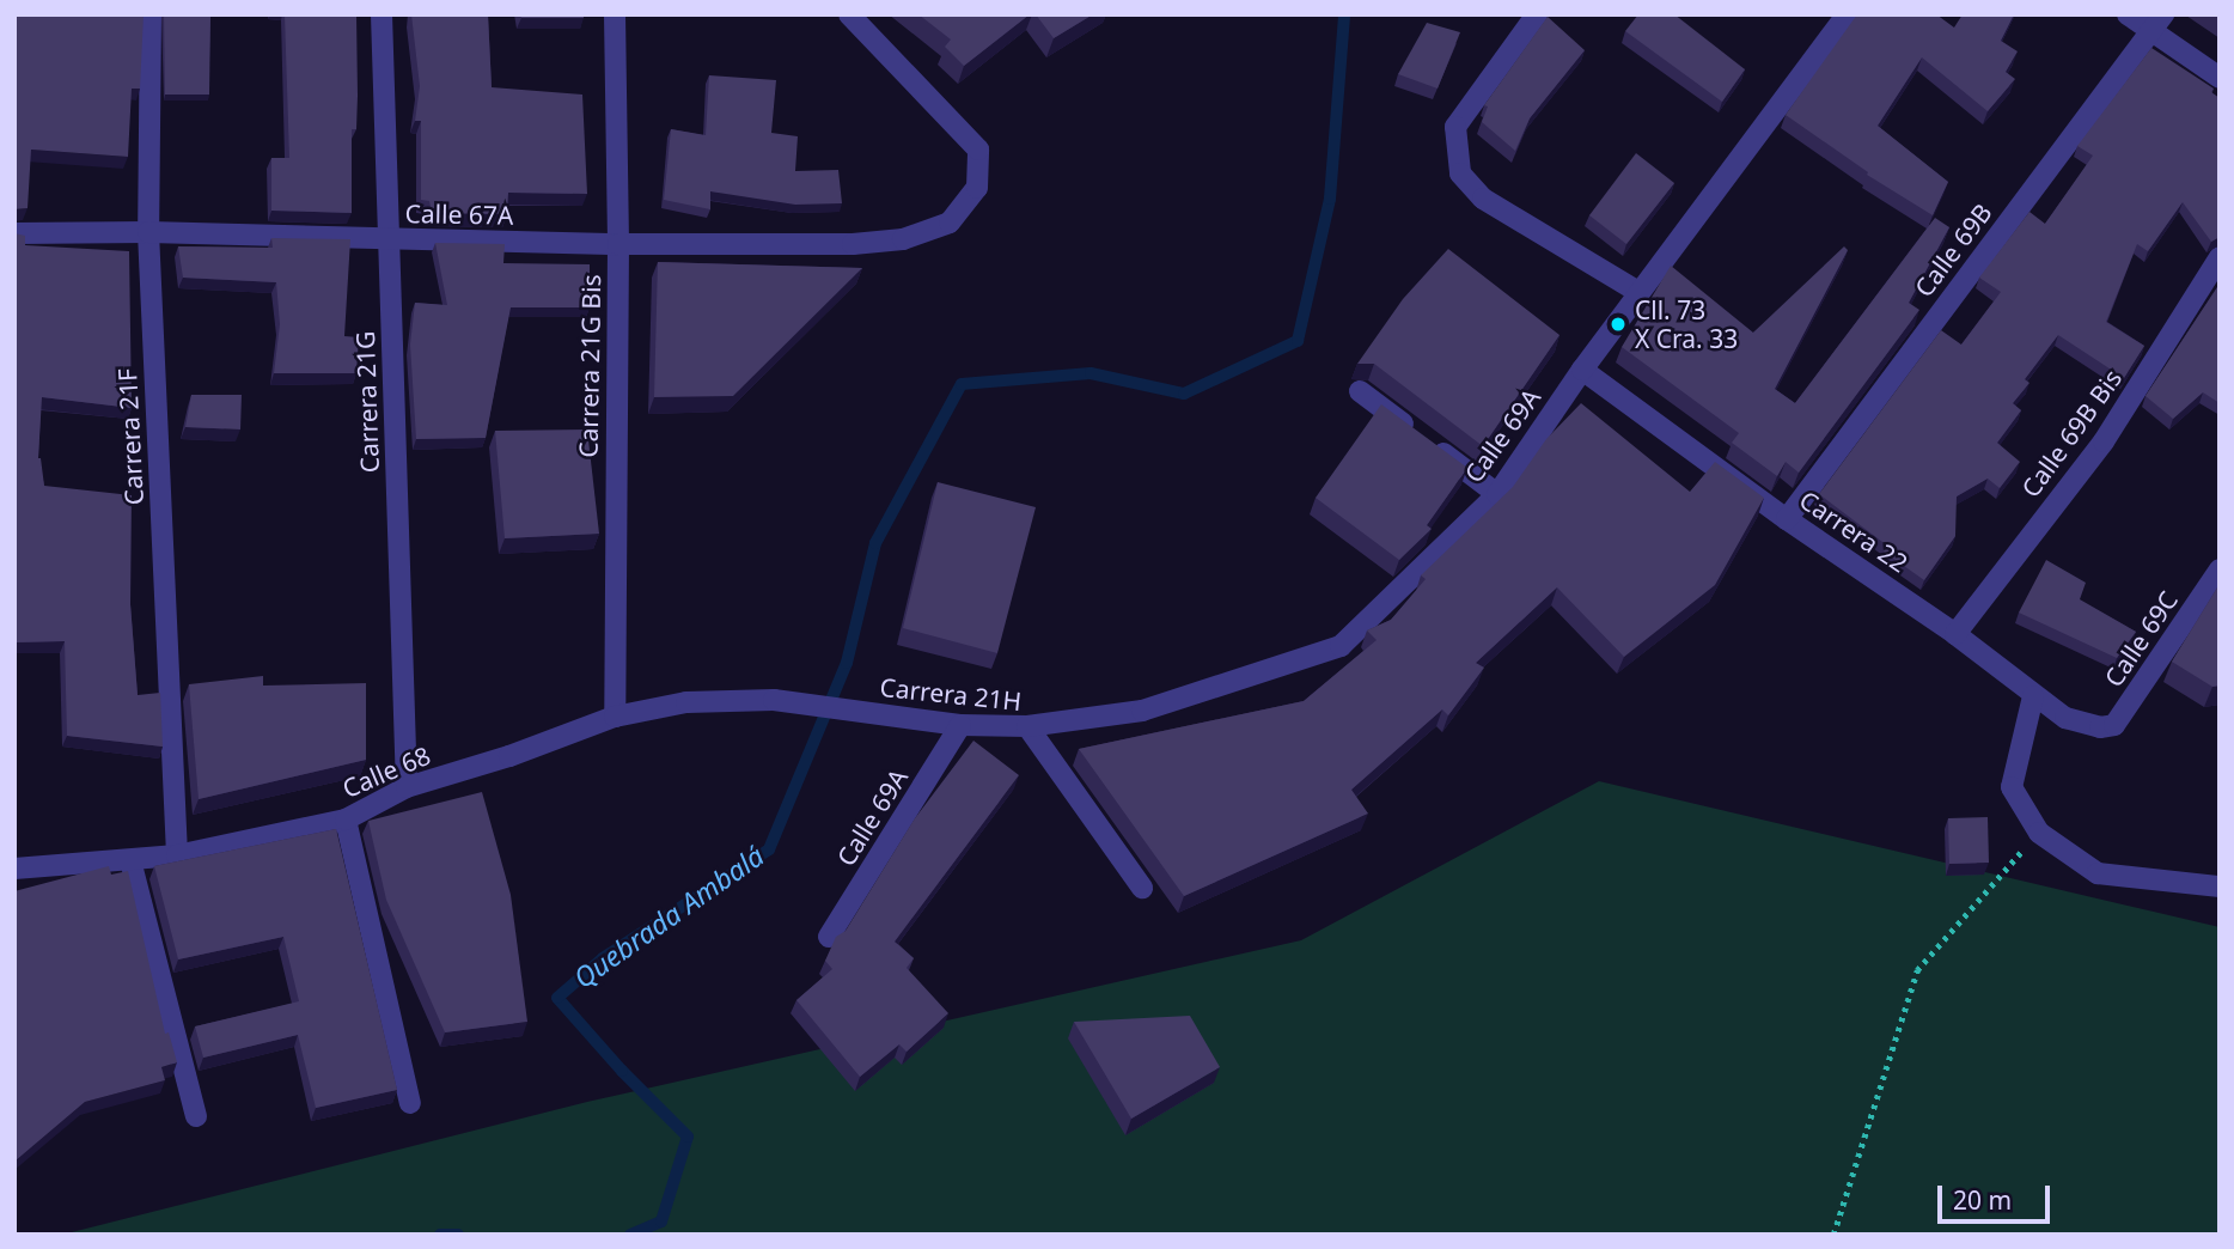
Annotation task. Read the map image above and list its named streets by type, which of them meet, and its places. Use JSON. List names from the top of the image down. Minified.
{"streets":{"street":["Calle 67A","Calle 69B","Carrera 21G Bis","Carrera 21G","Calle 69B Bis","Calle 69A","Carrera 21F","Carrera 22","Calle 69C","Carrera 21H","Calle 68"]},"crossings":[["Calle 67A","Carrera 21G Bis"],["Calle 67A","Carrera 21G"],["Calle 67A","Carrera 21F"],["Calle 69B","Carrera 22"],["Carrera 21G Bis","Calle 68"],["Carrera 21G","Calle 68"],["Calle 69B Bis","Carrera 22"],["Calle 69A","Carrera 22"],["Calle 69A","Carrera 21H"],["Carrera 21F","Calle 68"],["Carrera 22","Calle 69C"],["Carrera 21H","Calle 68"]],"water":["Quebrada Ambalá"],"places":["Cll. 73 X Cra. 33"],"scale_bar":"20 m"}
